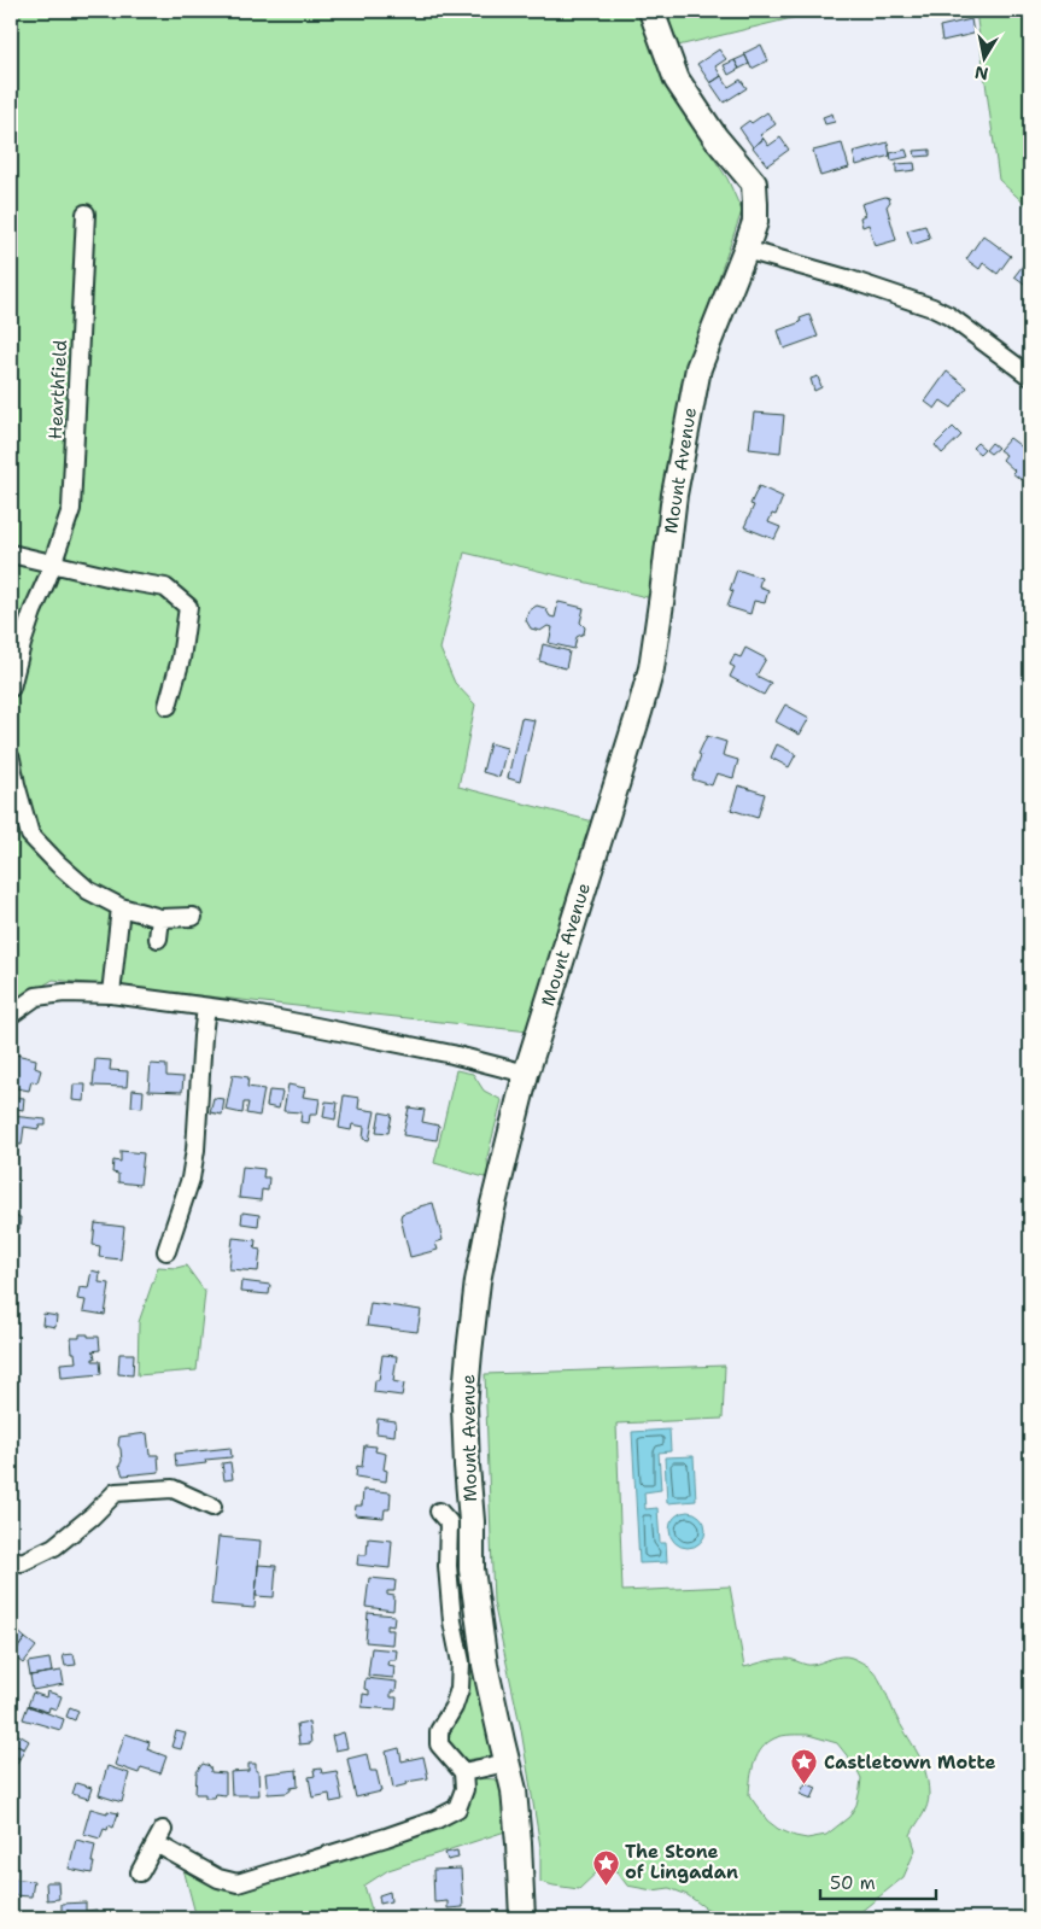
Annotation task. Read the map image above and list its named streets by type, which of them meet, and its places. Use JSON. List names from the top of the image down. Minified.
{"streets":{"street":["Hearthfield","Mount Avenue"]},"places":{"place":["Castletown Motte","The Stone of Lingadan"]},"scale_bar":"50 m","north":"bottom"}
